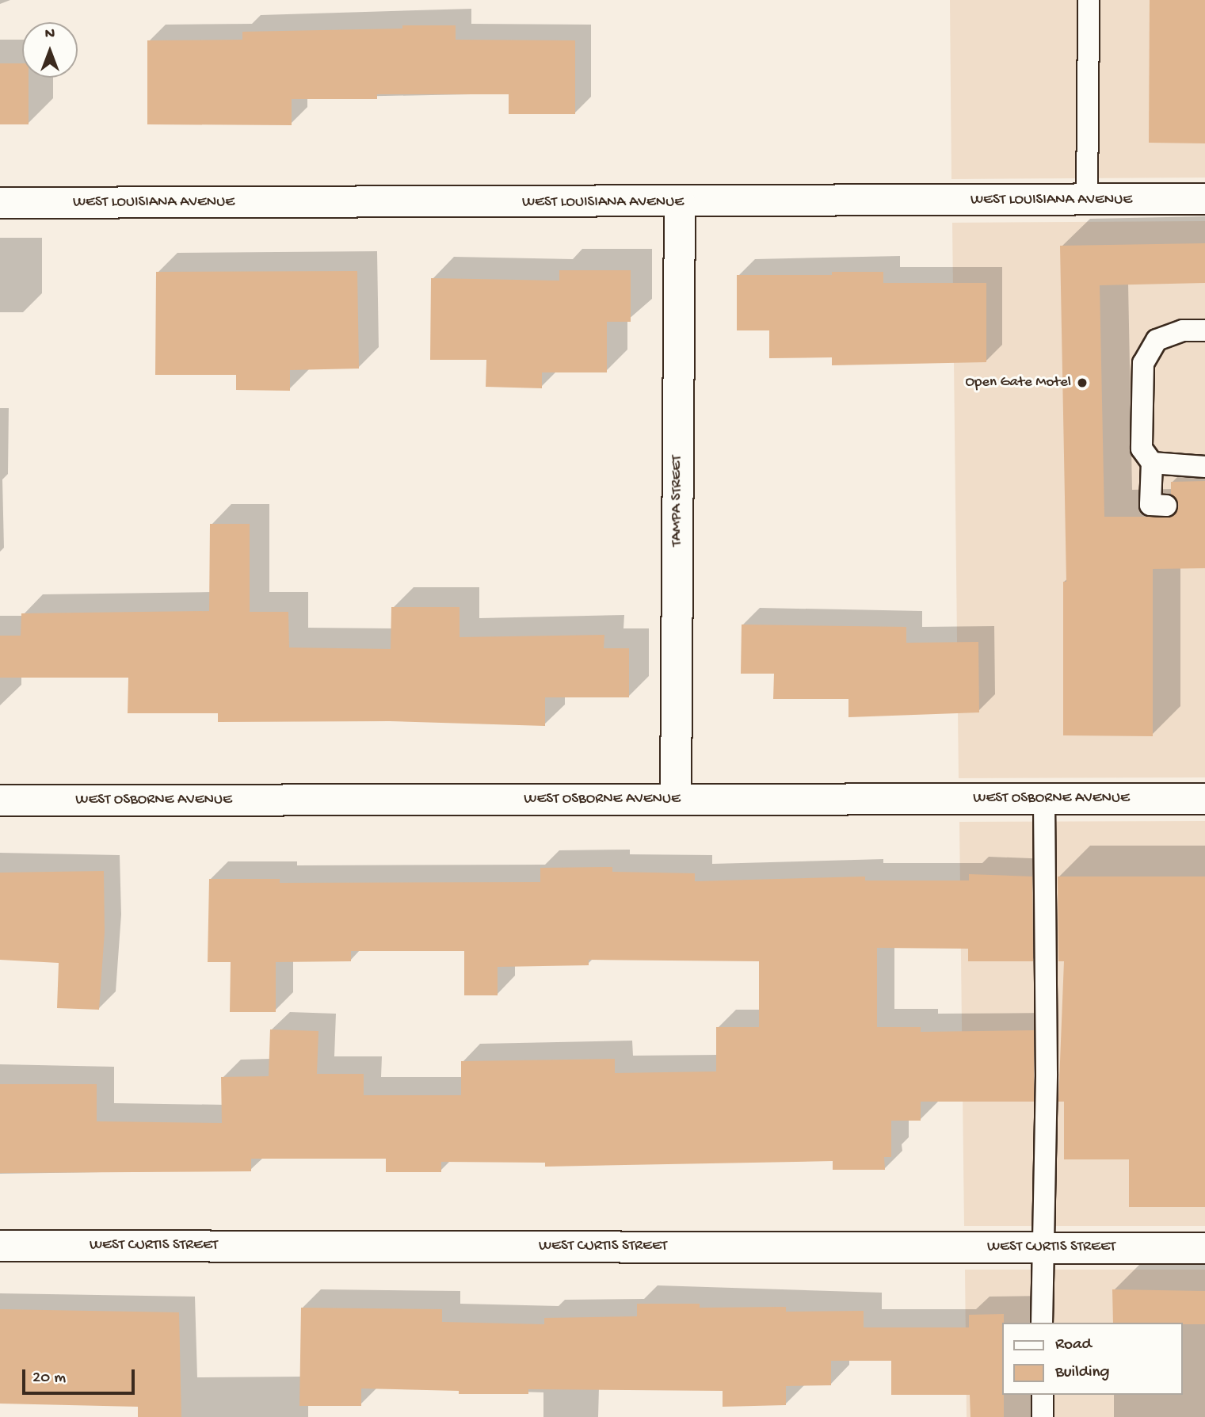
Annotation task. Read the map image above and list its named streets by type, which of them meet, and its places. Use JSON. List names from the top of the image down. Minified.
{"streets":{"street":["WEST LOUISIANA AVENUE","TAMPA STREET","WEST OSBORNE AVENUE","WEST CURTIS STREET"]},"crossings":[["WEST LOUISIANA AVENUE","TAMPA STREET"],["TAMPA STREET","WEST OSBORNE AVENUE"]],"places":["Open Gate Motel"],"legend":["Road","Building"],"scale_bar":"20 m","north":"top"}
